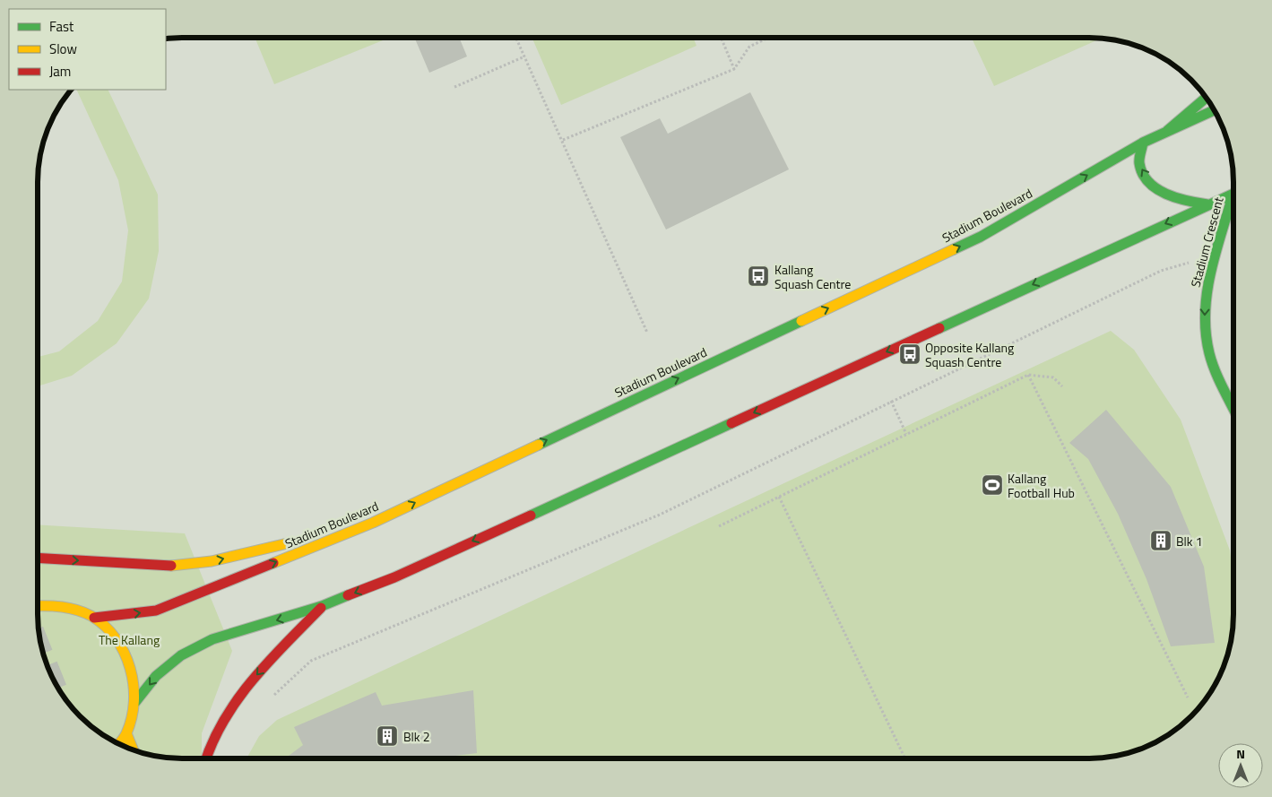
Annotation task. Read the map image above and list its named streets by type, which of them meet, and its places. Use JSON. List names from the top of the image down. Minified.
{"streets":{"street":["Stadium Boulevard","Stadium Crescent"]},"one_way":["Stadium Crescent"],"parks":["The Kallang"],"places":{"bus stop":["Kallang Squash Centre","Opposite Kallang Squash Centre"],"sports":["Kallang Football Hub"],"building":["Blk 1","Blk 2"]},"legend":["Fast","Slow","Jam"],"north":"top"}
